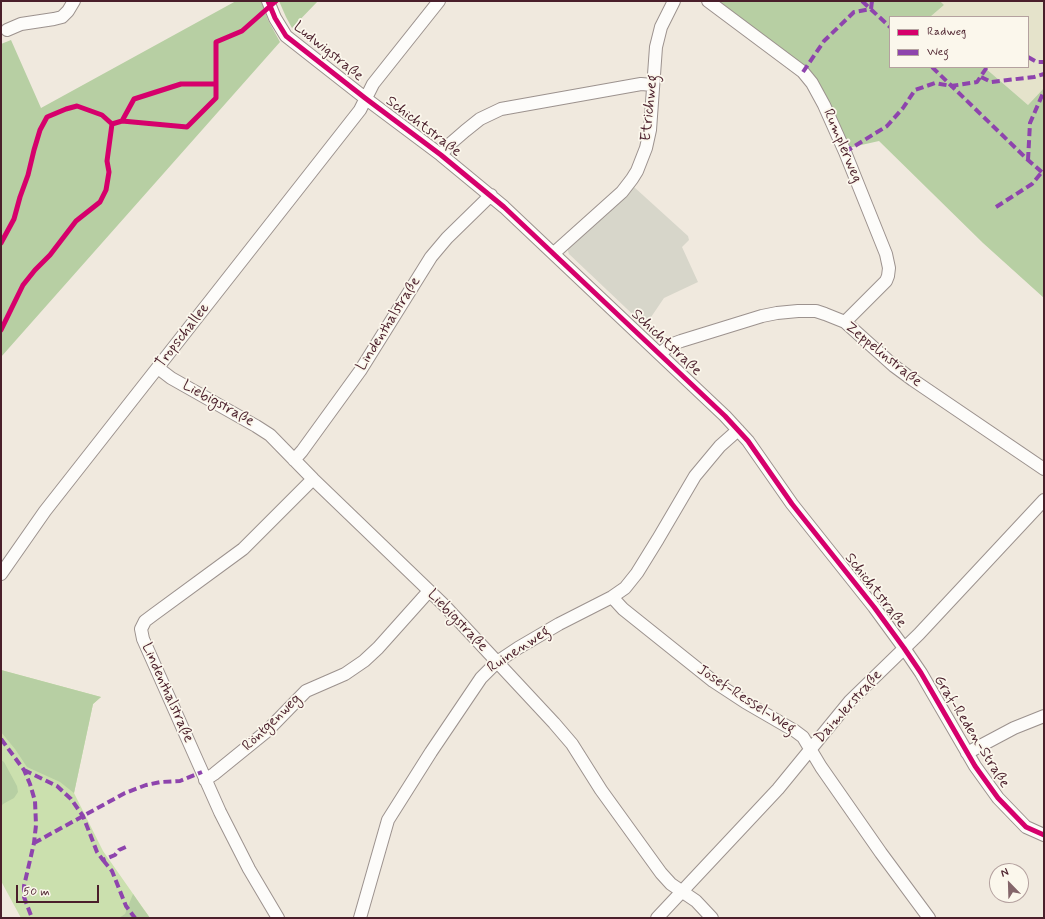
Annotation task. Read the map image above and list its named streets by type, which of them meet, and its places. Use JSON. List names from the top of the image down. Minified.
{"streets":{"street":["Ludwigstraße","Etrichweg","Schichtstraße","Rumplerweg","Lindenthalstraße","Tropschallee","Zeppelinstraße","Liebigstraße","Ruinenweg","Josef-Ressel-Weg","Daimlerstraße","Röntgenweg","Graf-Reden-Straße"]},"crossings":[["Ludwigstraße","Schichtstraße"],["Ludwigstraße","Tropschallee"],["Etrichweg","Schichtstraße"],["Schichtstraße","Lindenthalstraße"],["Schichtstraße","Tropschallee"],["Schichtstraße","Zeppelinstraße"],["Schichtstraße","Ruinenweg"],["Schichtstraße","Daimlerstraße"],["Schichtstraße","Graf-Reden-Straße"],["Rumplerweg","Zeppelinstraße"],["Lindenthalstraße","Liebigstraße"],["Lindenthalstraße","Röntgenweg"],["Tropschallee","Liebigstraße"],["Liebigstraße","Ruinenweg"],["Liebigstraße","Daimlerstraße"],["Liebigstraße","Röntgenweg"],["Ruinenweg","Josef-Ressel-Weg"],["Josef-Ressel-Weg","Daimlerstraße"],["Daimlerstraße","Graf-Reden-Straße"]],"legend":["Radweg","Weg"],"scale_bar":"50 m","north":"top left"}
